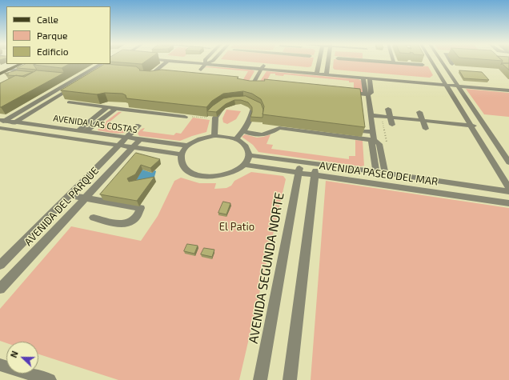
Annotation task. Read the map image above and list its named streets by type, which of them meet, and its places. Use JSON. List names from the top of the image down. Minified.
{"streets":{"street":["AVENIDA LAS COSTAS","AVENIDA PASEO DEL MAR","AVENIDA DEL PARQUE","AVENIDA SEGUNDA NORTE"]},"crossings":[["AVENIDA LAS COSTAS","AVENIDA PASEO DEL MAR"],["AVENIDA LAS COSTAS","AVENIDA DEL PARQUE"],["AVENIDA PASEO DEL MAR","AVENIDA SEGUNDA NORTE"]],"parks":["El Patio"],"legend":["Calle","Parque","Edificio"],"north":"left"}
